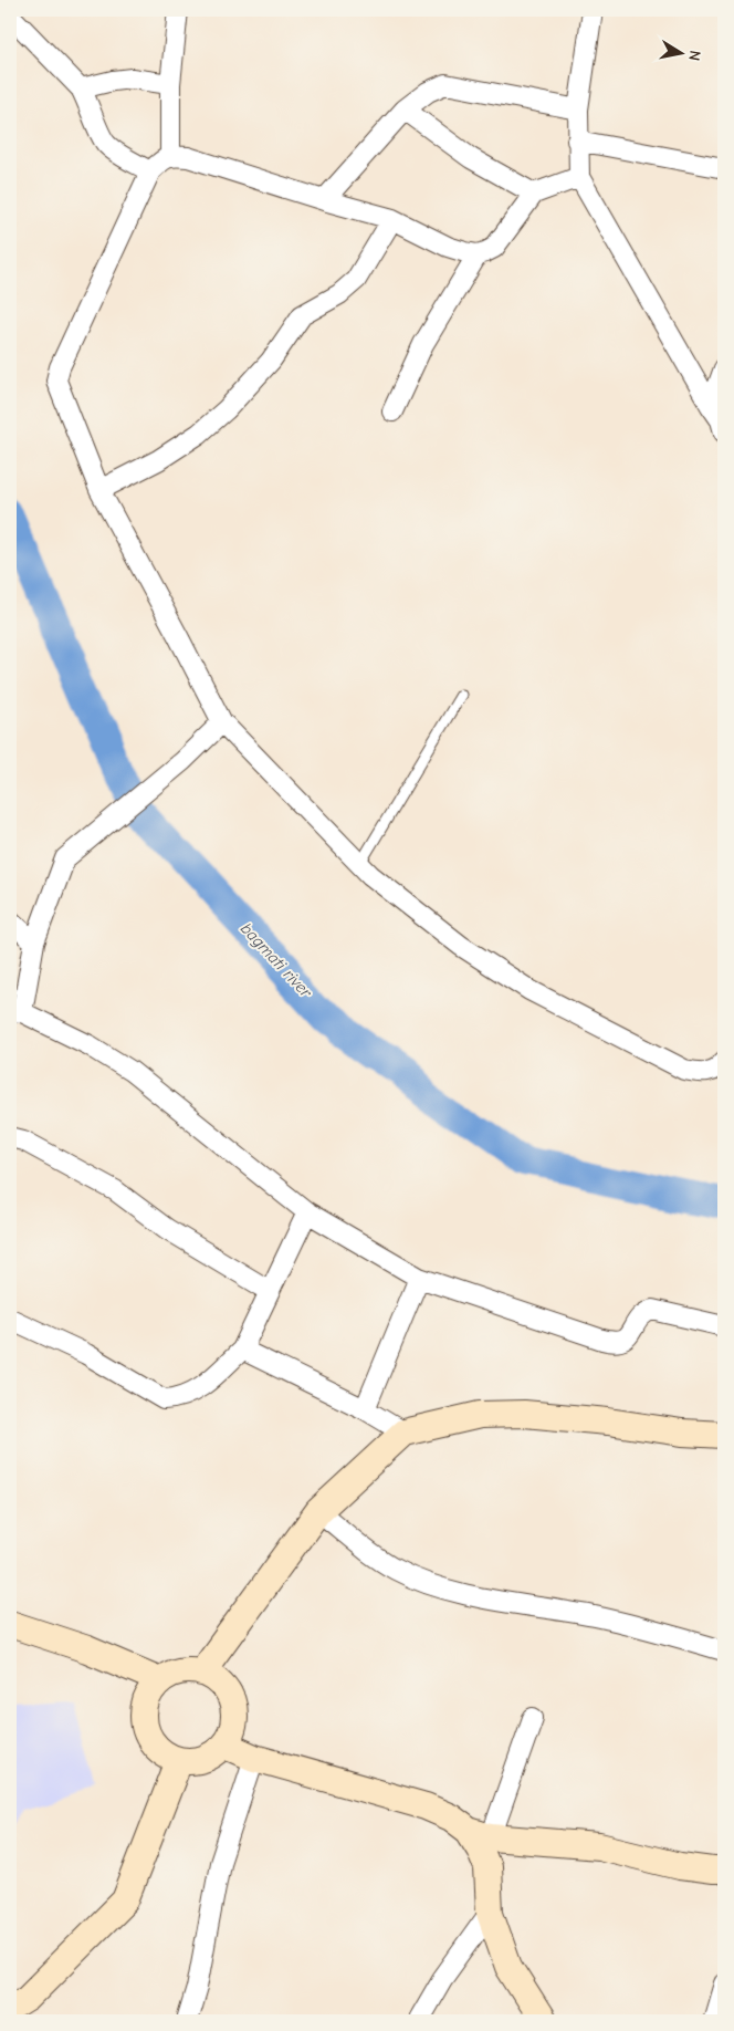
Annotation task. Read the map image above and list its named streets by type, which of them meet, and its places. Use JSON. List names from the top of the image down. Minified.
{"water":["bagmati river"],"north":"right"}
